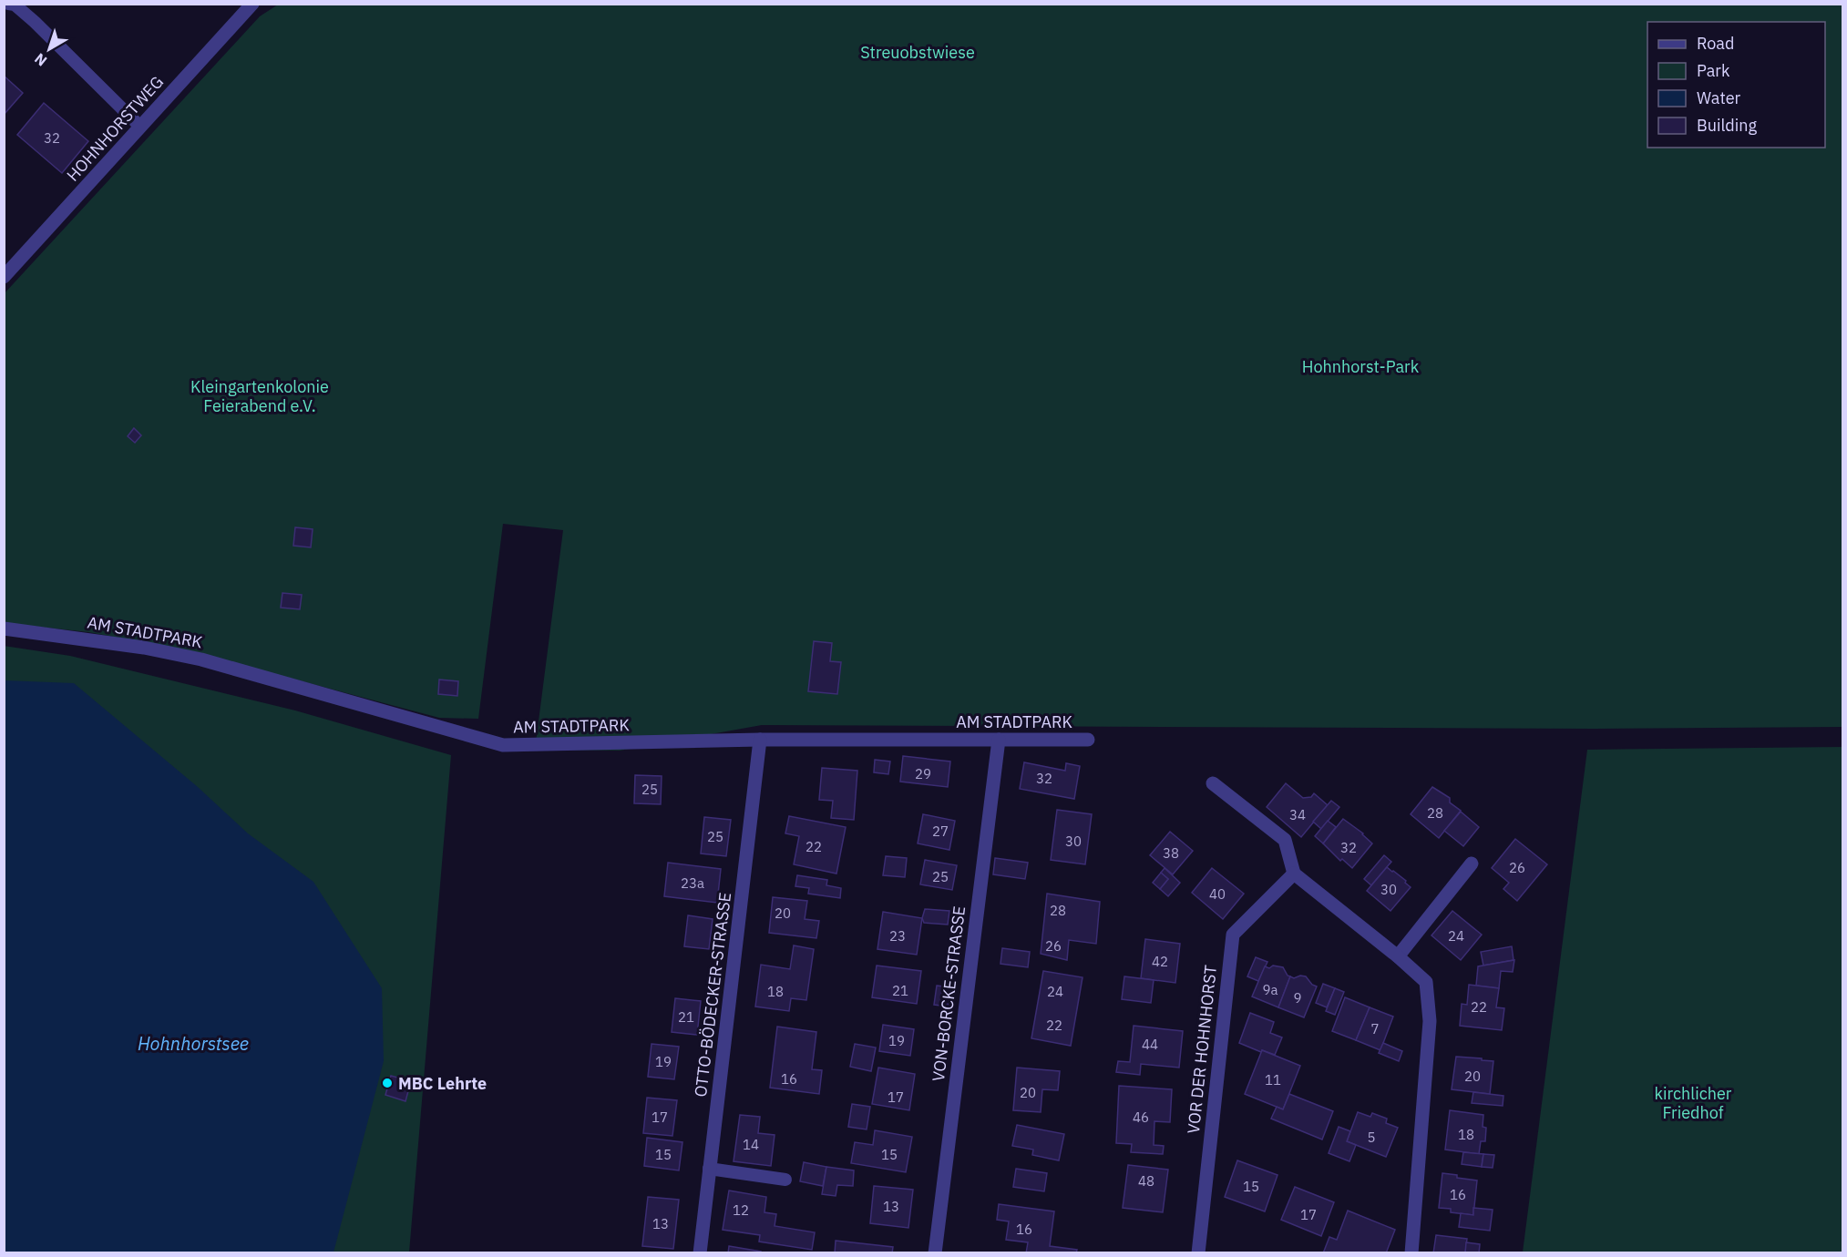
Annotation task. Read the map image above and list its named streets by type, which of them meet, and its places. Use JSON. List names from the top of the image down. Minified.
{"streets":{"street":["HOHNHORSTWEG","AM STADTPARK","VON-BORCKE-STRASSE","OTTO-BÖDECKER-STRASSE","VOR DER HOHNHORST"]},"crossings":[["AM STADTPARK","VON-BORCKE-STRASSE"],["AM STADTPARK","OTTO-BÖDECKER-STRASSE"]],"water":["Hohnhorstsee"],"parks":["Streuobstwiese","Hohnhorst-Park","Kleingartenkolonie Feierabend e.V.","kirchlicher Friedhof"],"places":["MBC Lehrte"],"house_numbers":["32","29","32","25","28","34","27","25","30","22","32","38","26","25","23a","30","40","28","20","23","24","26","42","9a","21","18","24","9","22","21","22","7","19","44","19","20","16","11","20","17","17","46","18","5","14","15","15","48","15","16","13","12","17","13","16"],"legend":["Road","Park","Water","Building"],"north":"bottom left"}
